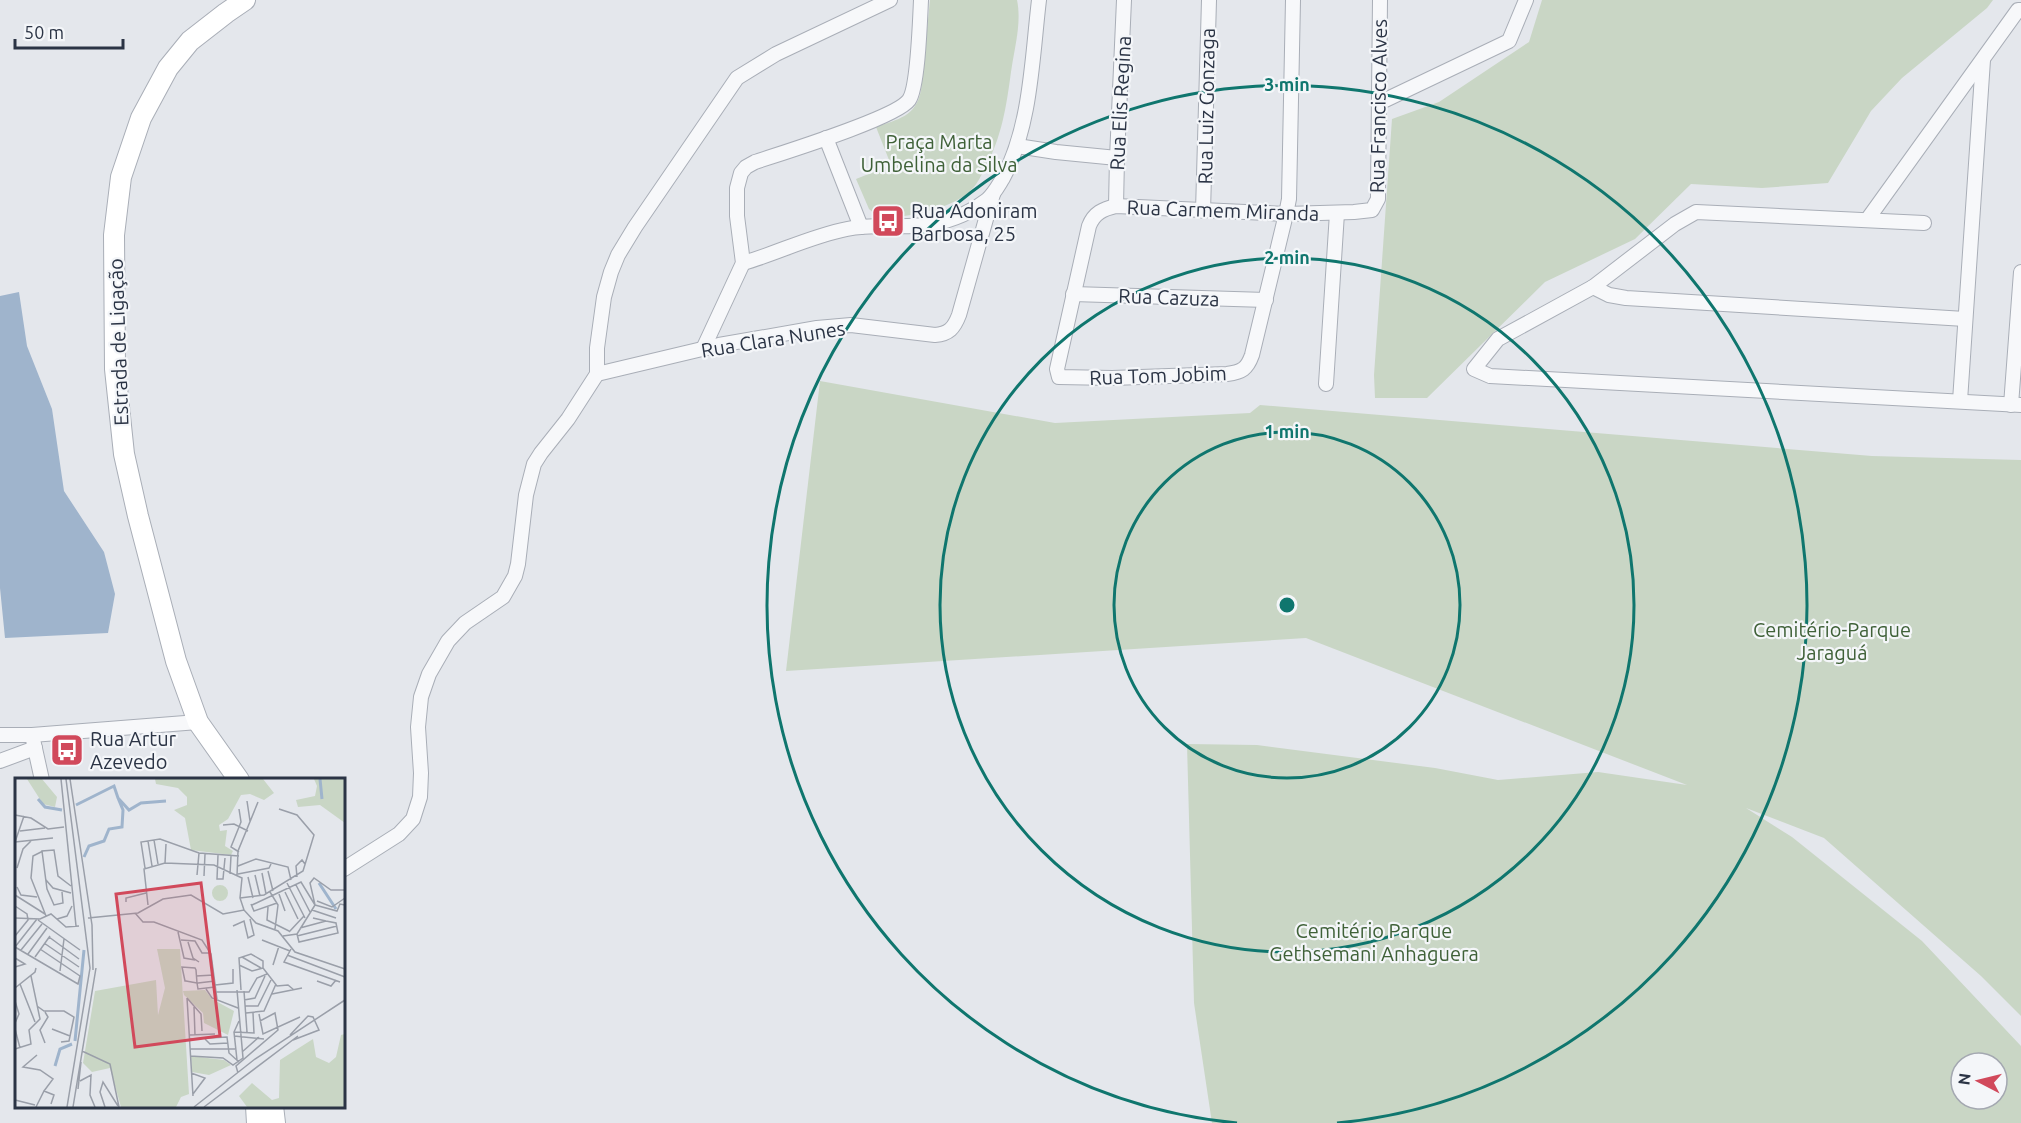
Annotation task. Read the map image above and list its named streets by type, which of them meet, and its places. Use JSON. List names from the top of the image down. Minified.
{"streets":{"main road":["Estrada de Ligação"],"street":["Rua Elis Regina","Rua Luiz Gonzaga","Rua Francisco Alves","Rua Carmem Miranda","Rua Cazuza","Rua Clara Nunes","Rua Tom Jobim"]},"crossings":[["Rua Elis Regina","Rua Carmem Miranda"],["Rua Luiz Gonzaga","Rua Carmem Miranda"],["Rua Francisco Alves","Rua Carmem Miranda"],["Rua Carmem Miranda","Rua Cazuza"],["Rua Carmem Miranda","Rua Tom Jobim"],["Rua Cazuza","Rua Tom Jobim"]],"parks":["Praça Marta Umbelina da Silva","Cemitério-Parque Jaraguá","Cemitério Parque Gethsemani Anhaguera"],"places":{"bus stop":["Rua Adoniram Barbosa, 25","Rua Artur Azevedo"]},"scale_bar":"50 m","north":"left","rings":["3 min","2 min","1 min"]}
